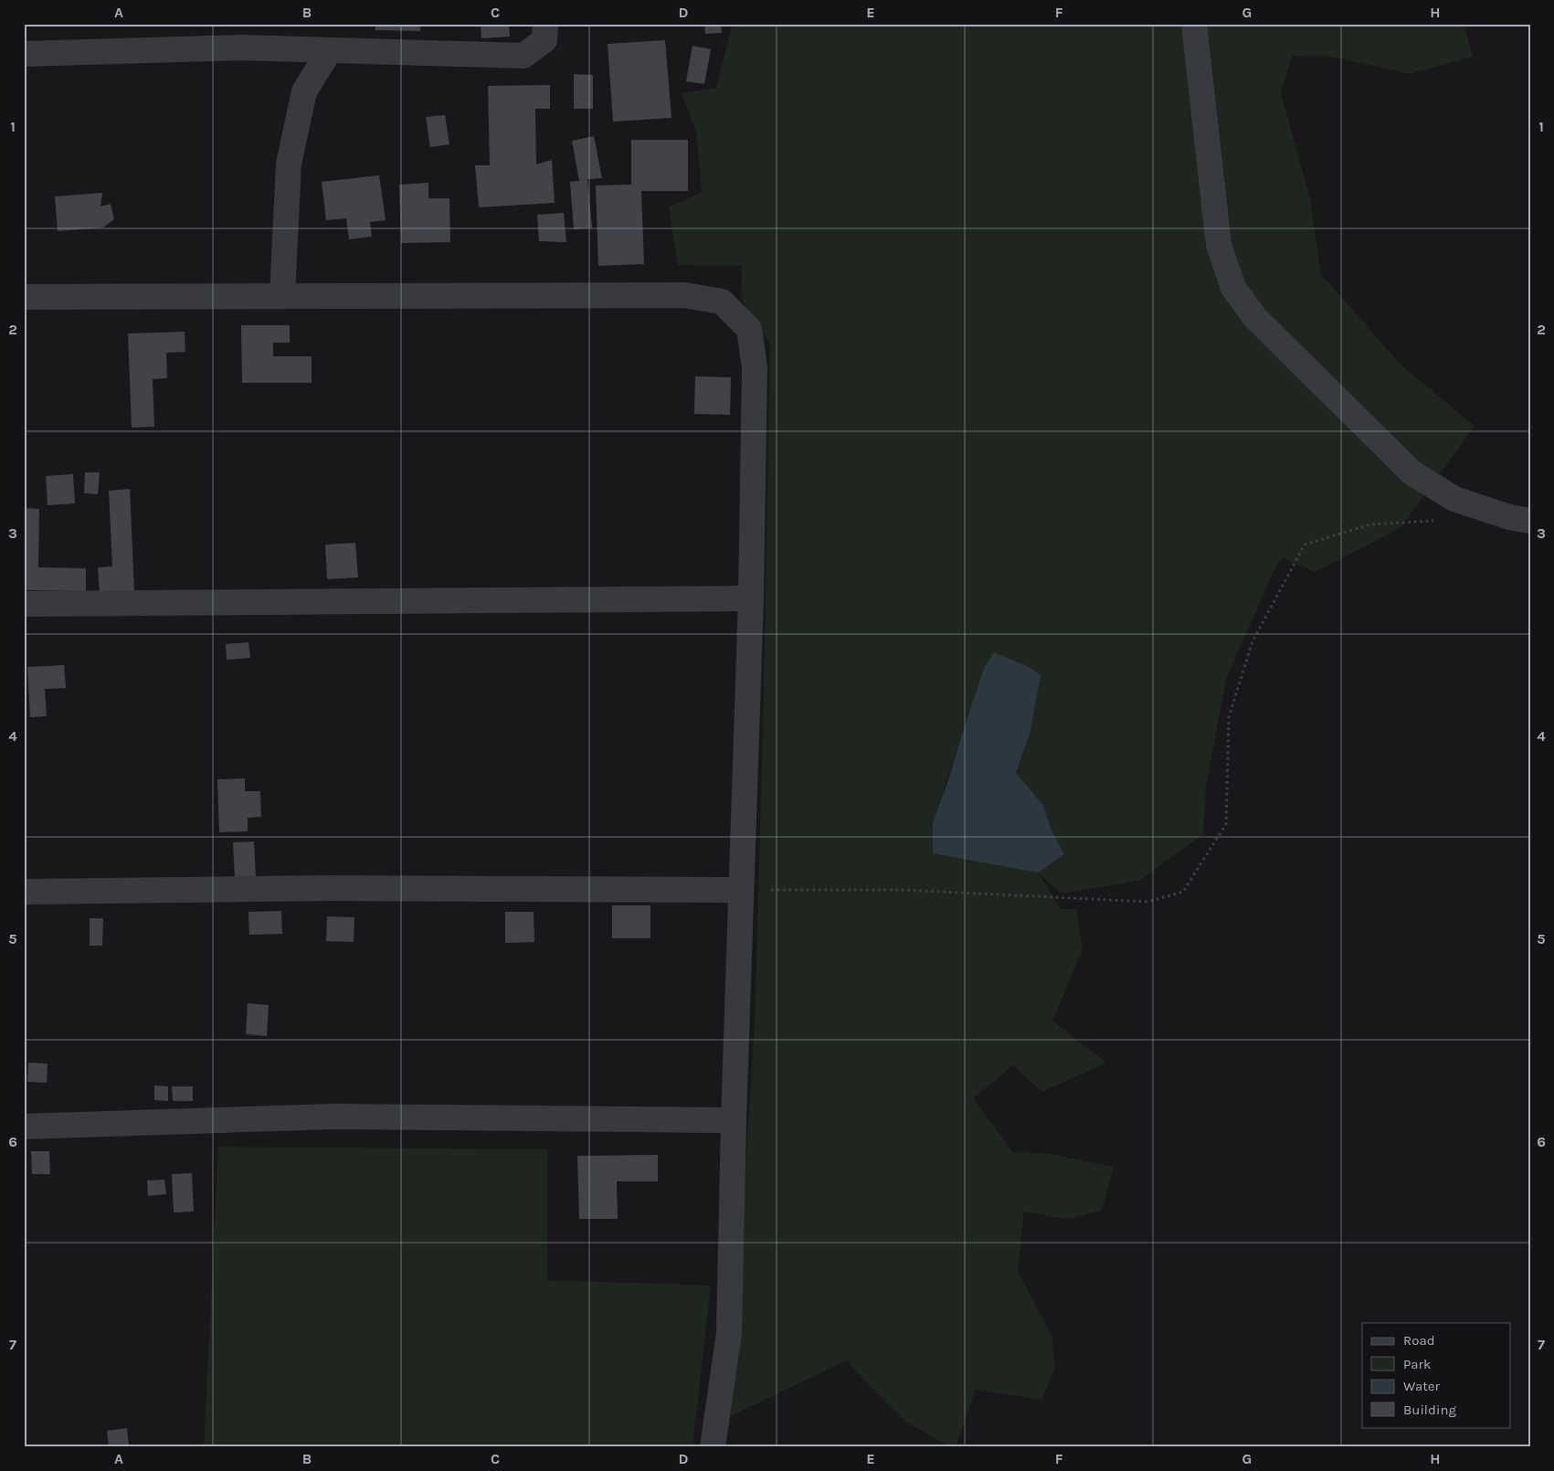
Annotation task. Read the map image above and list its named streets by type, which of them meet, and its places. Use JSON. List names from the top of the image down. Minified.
{"legend":["Road","Park","Water","Building"],"grid":{"columns":["A","B","C","D","E","F","G","H"],"rows":["1","2","3","4","5","6","7"]}}
